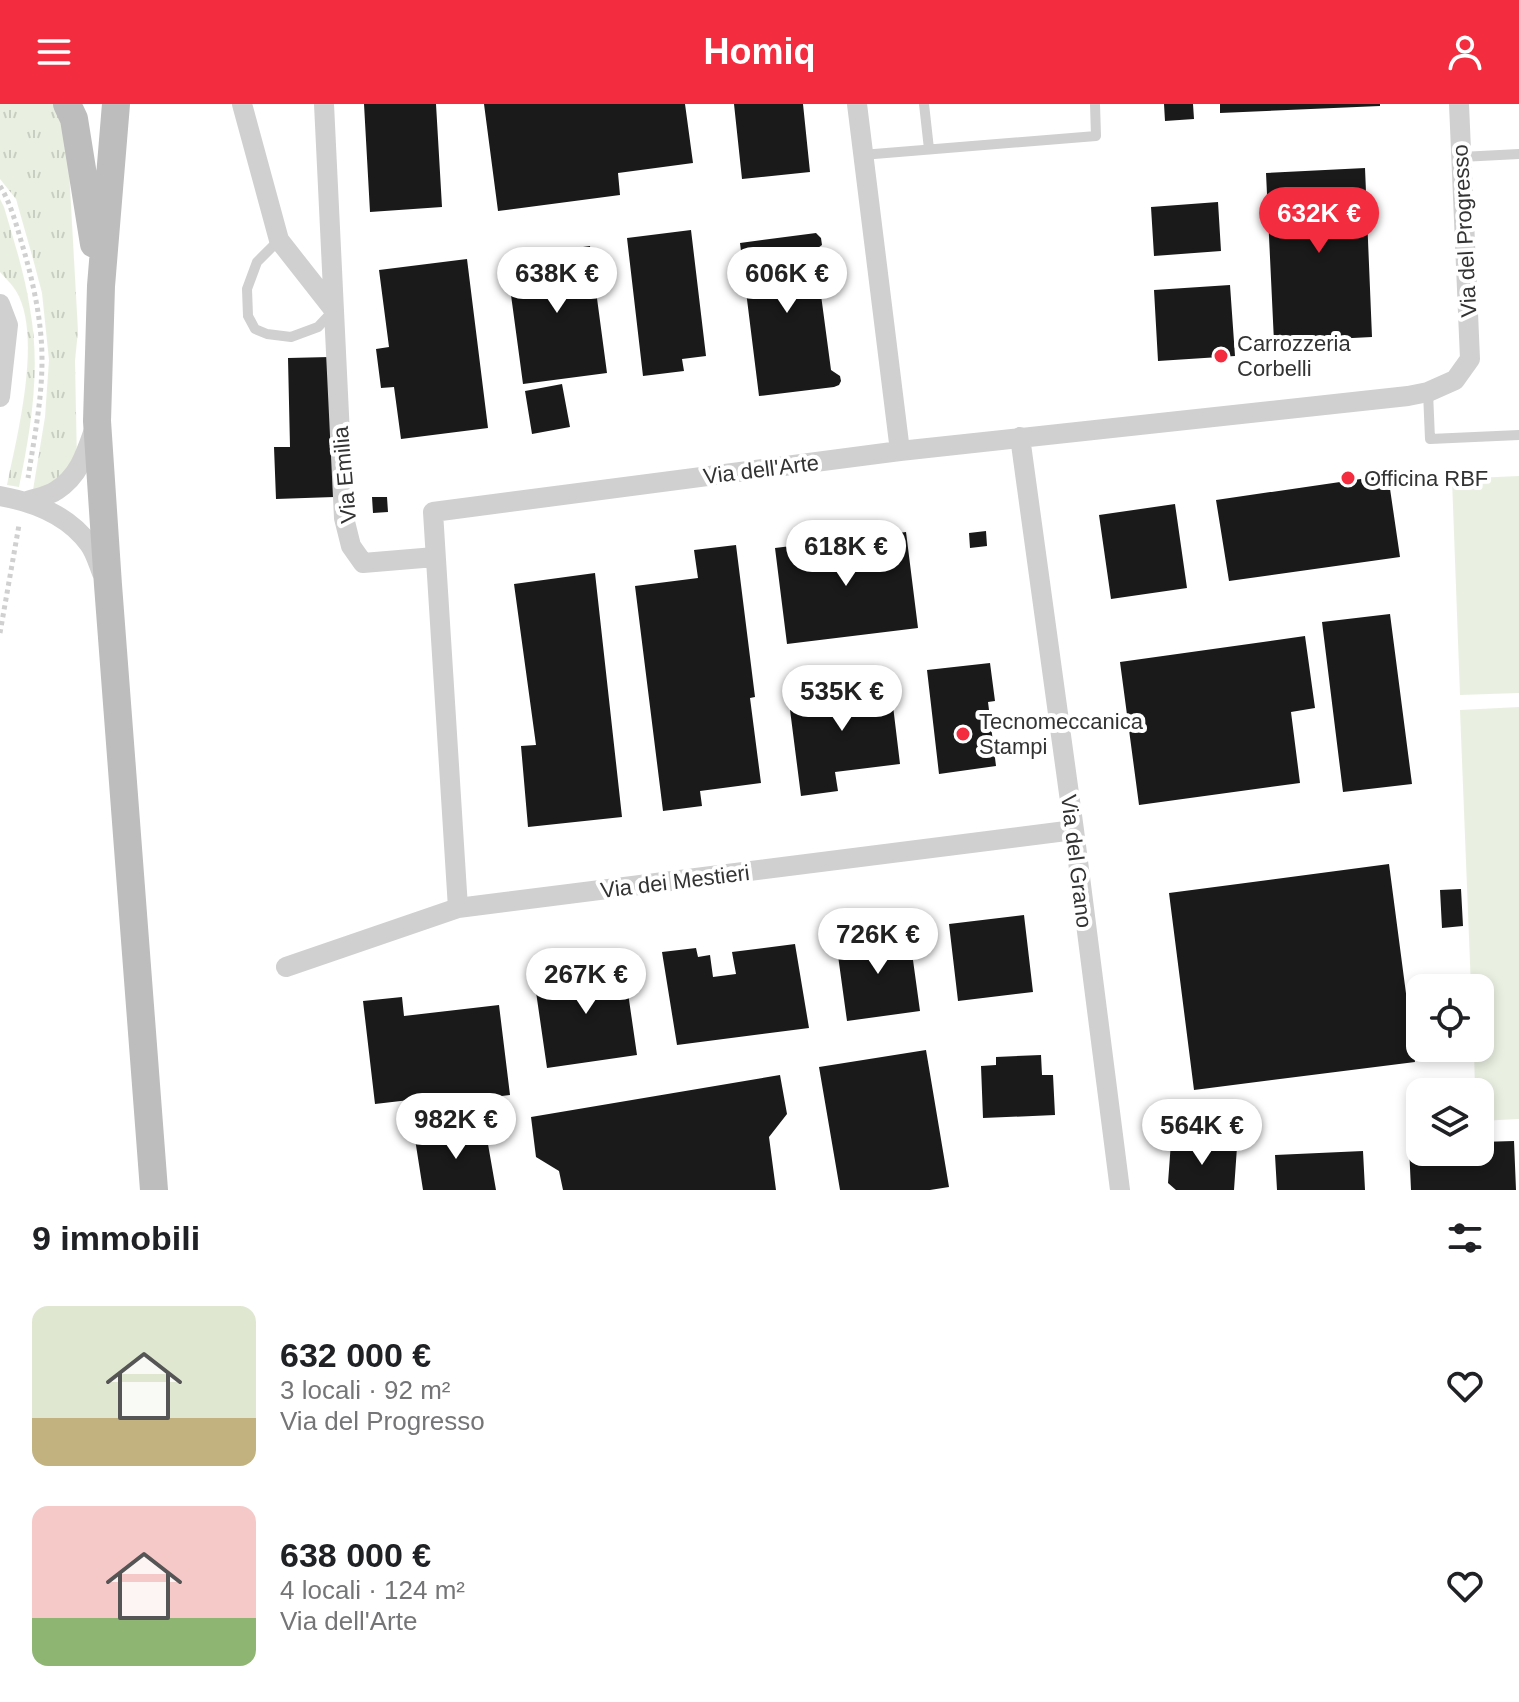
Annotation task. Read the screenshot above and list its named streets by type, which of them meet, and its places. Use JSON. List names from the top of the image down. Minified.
{"streets":{"street":["Via del Progresso","Via dell'Arte","Via Emilia","Via del Grano","Via dei Mestieri"]},"crossings":[["Via del Progresso","Via dell'Arte"],["Via dell'Arte","Via Emilia"],["Via dell'Arte","Via del Grano"],["Via dell'Arte","Via dei Mestieri"],["Via del Grano","Via dei Mestieri"]],"places":["Carrozzeria Corbelli","Officina RBF","Tecnomeccanica Stampi"],"page":{"header":"Homiq","price":["632K €","638K €","606K €","618K €","535K €","726K €","267K €","982K €","564K €"],"heading":"9 immobili","list":[{"name":"632 000 €","note":"3 locali · 92 m² · Via del Progresso"},{"name":"638 000 €","note":"4 locali · 124 m² · Via dell'Arte"}]}}
